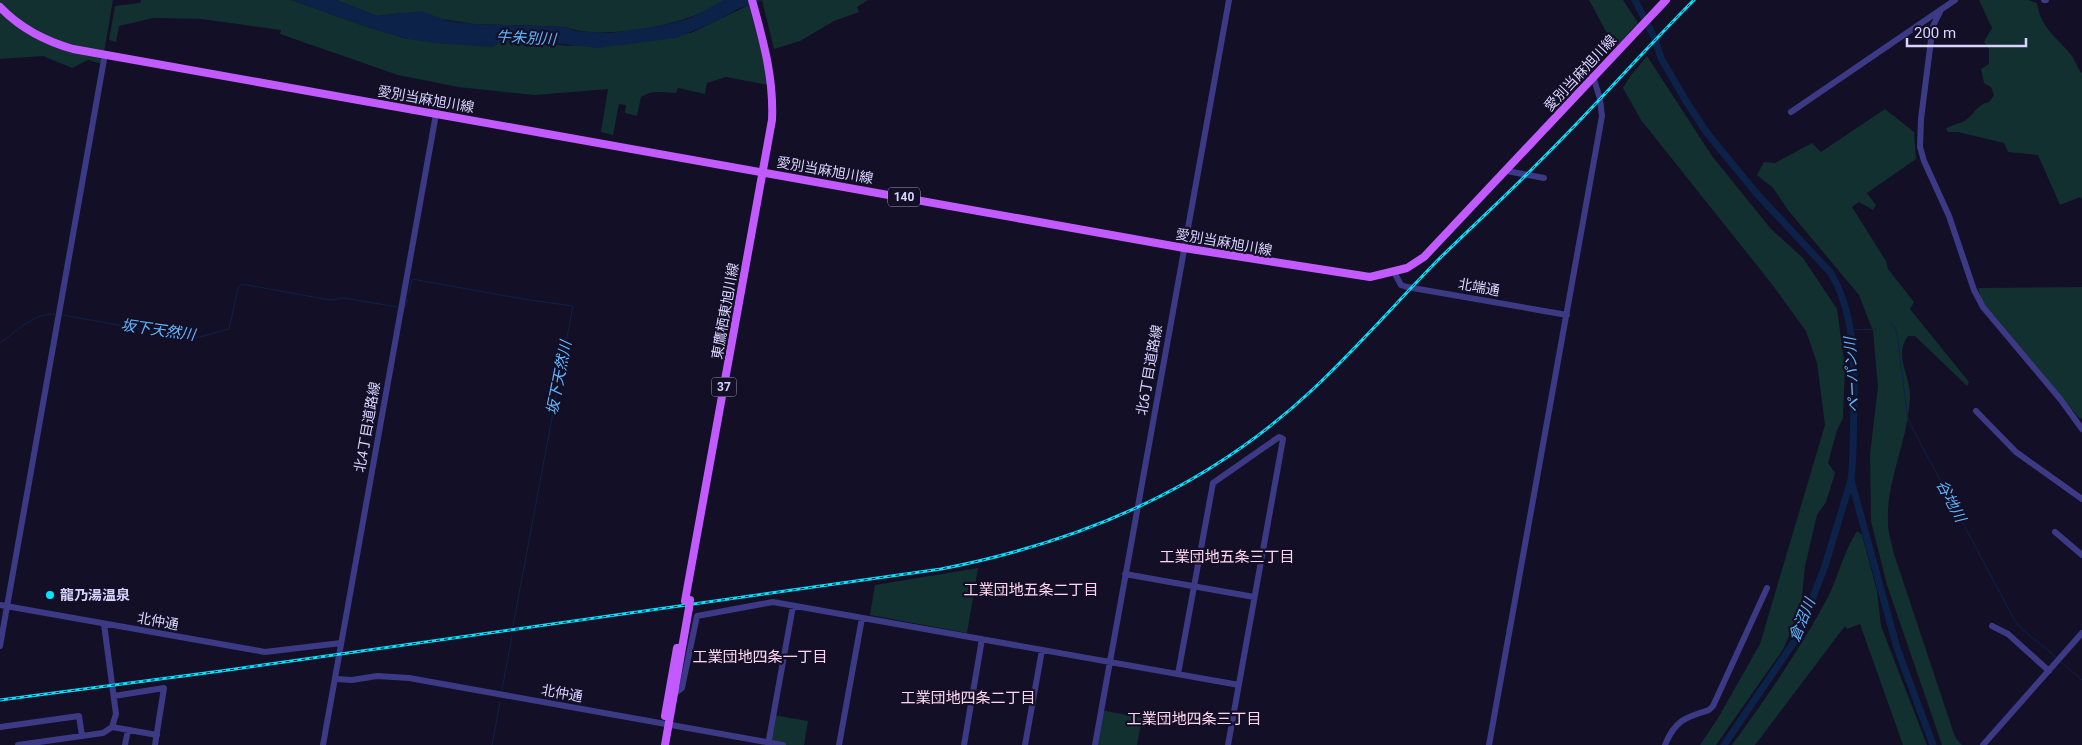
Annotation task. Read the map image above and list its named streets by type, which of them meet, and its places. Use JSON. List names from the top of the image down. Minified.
{"streets":{"main road":["愛別当麻旭川線","140","東鷹栖東旭川線","37"],"street":["北端通","北6丁目道路線","北4丁目道路線","北仲通"]},"crossings":[["愛別当麻旭川線","北端通"],["愛別当麻旭川線","東鷹栖東旭川線"],["愛別当麻旭川線","北6丁目道路線"],["愛別当麻旭川線","北4丁目道路線"],["東鷹栖東旭川線","北仲通"],["北4丁目道路線","北仲通"]],"districts":["工業団地五条三丁目","工業団地五条二丁目","工業団地四条一丁目","工業団地四条二丁目","工業団地四条三丁目"],"water":["牛朱別川","坂下天然川","ペーパン川","谷地川","倉沼川"],"places":["龍乃湯温泉"],"scale_bar":"200 m"}
